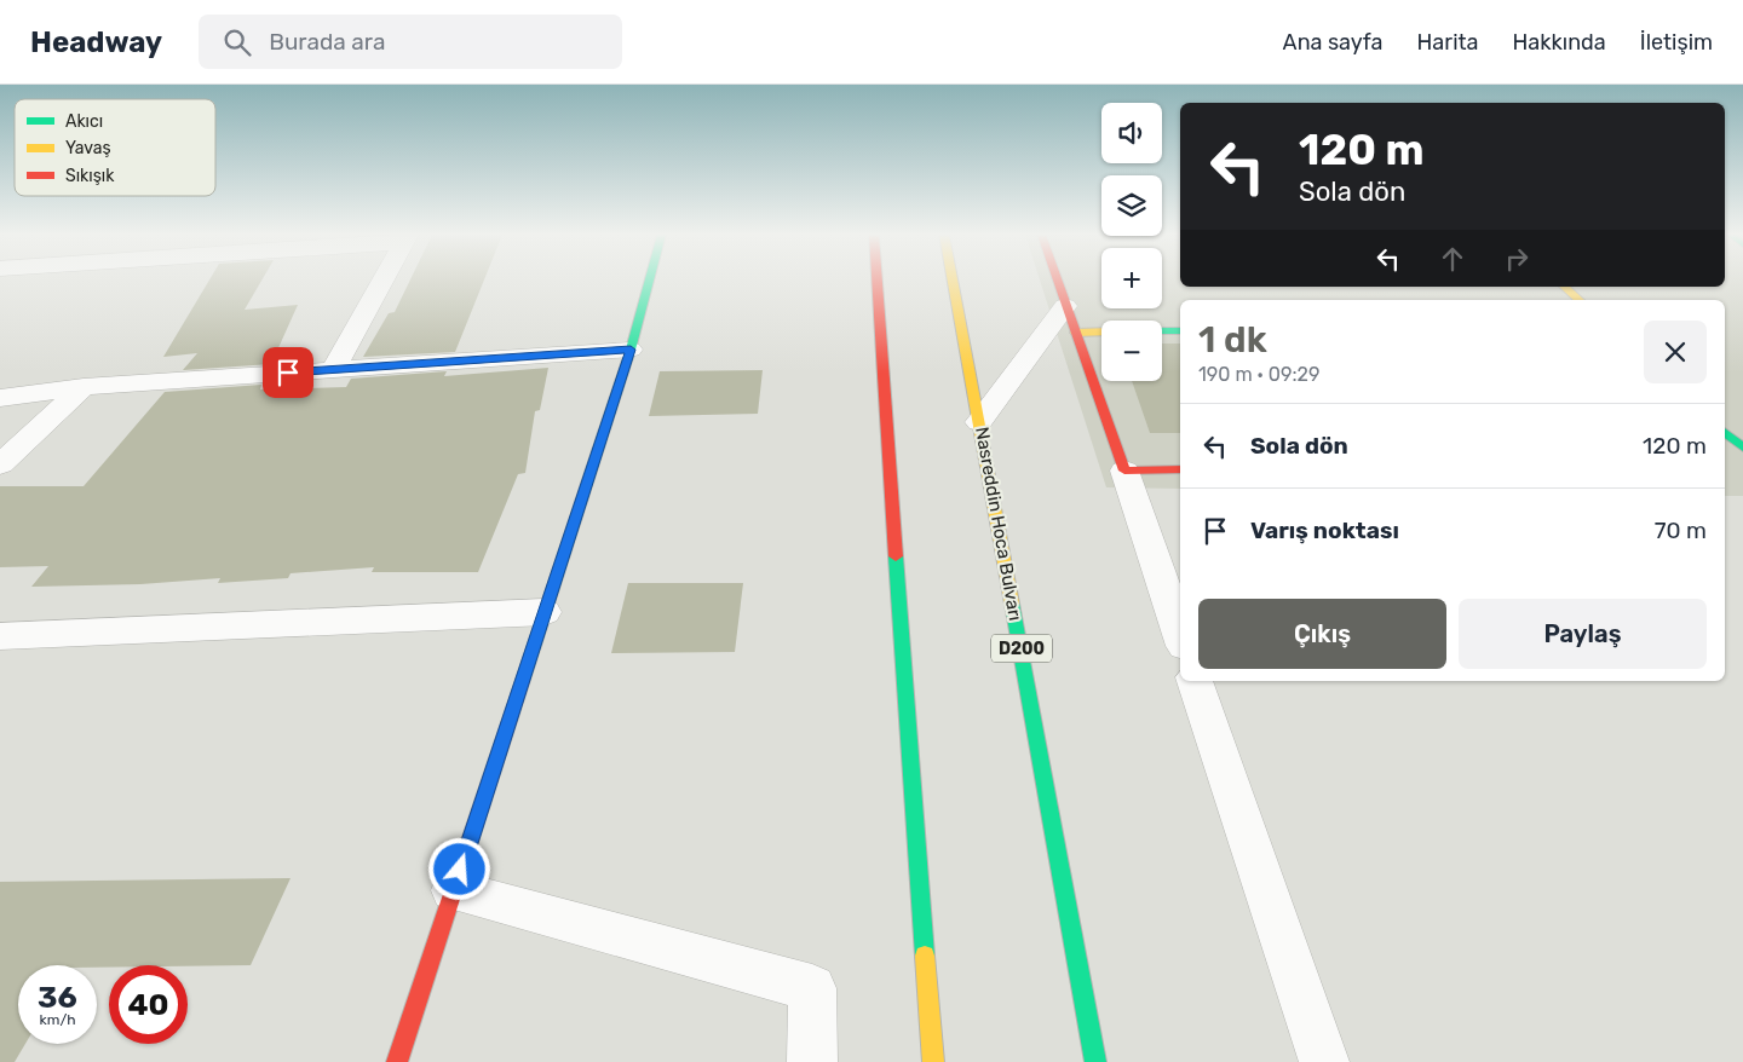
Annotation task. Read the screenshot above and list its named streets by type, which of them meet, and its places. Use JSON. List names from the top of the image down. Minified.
{"streets":{"main road":["Nasreddin Hoca Bulvarı","D200"]},"legend":["Akıcı","Yavaş","Sıkışık"],"page":{"header":"Headway","search":"Burada ara","nav":["Ana sayfa","Harita","Hakkında","İletişim"],"map_buttons":["+","−"],"turn":["120 m","Sola dön"],"heading":["1 dk","190 m · 09:29"],"list":[{"name":"Sola dön","value":"120 m"},{"name":"Varış noktası","value":"70 m"}],"buttons":["Çıkış","Paylaş"],"speed":"36 km/h","limit":"40"}}
